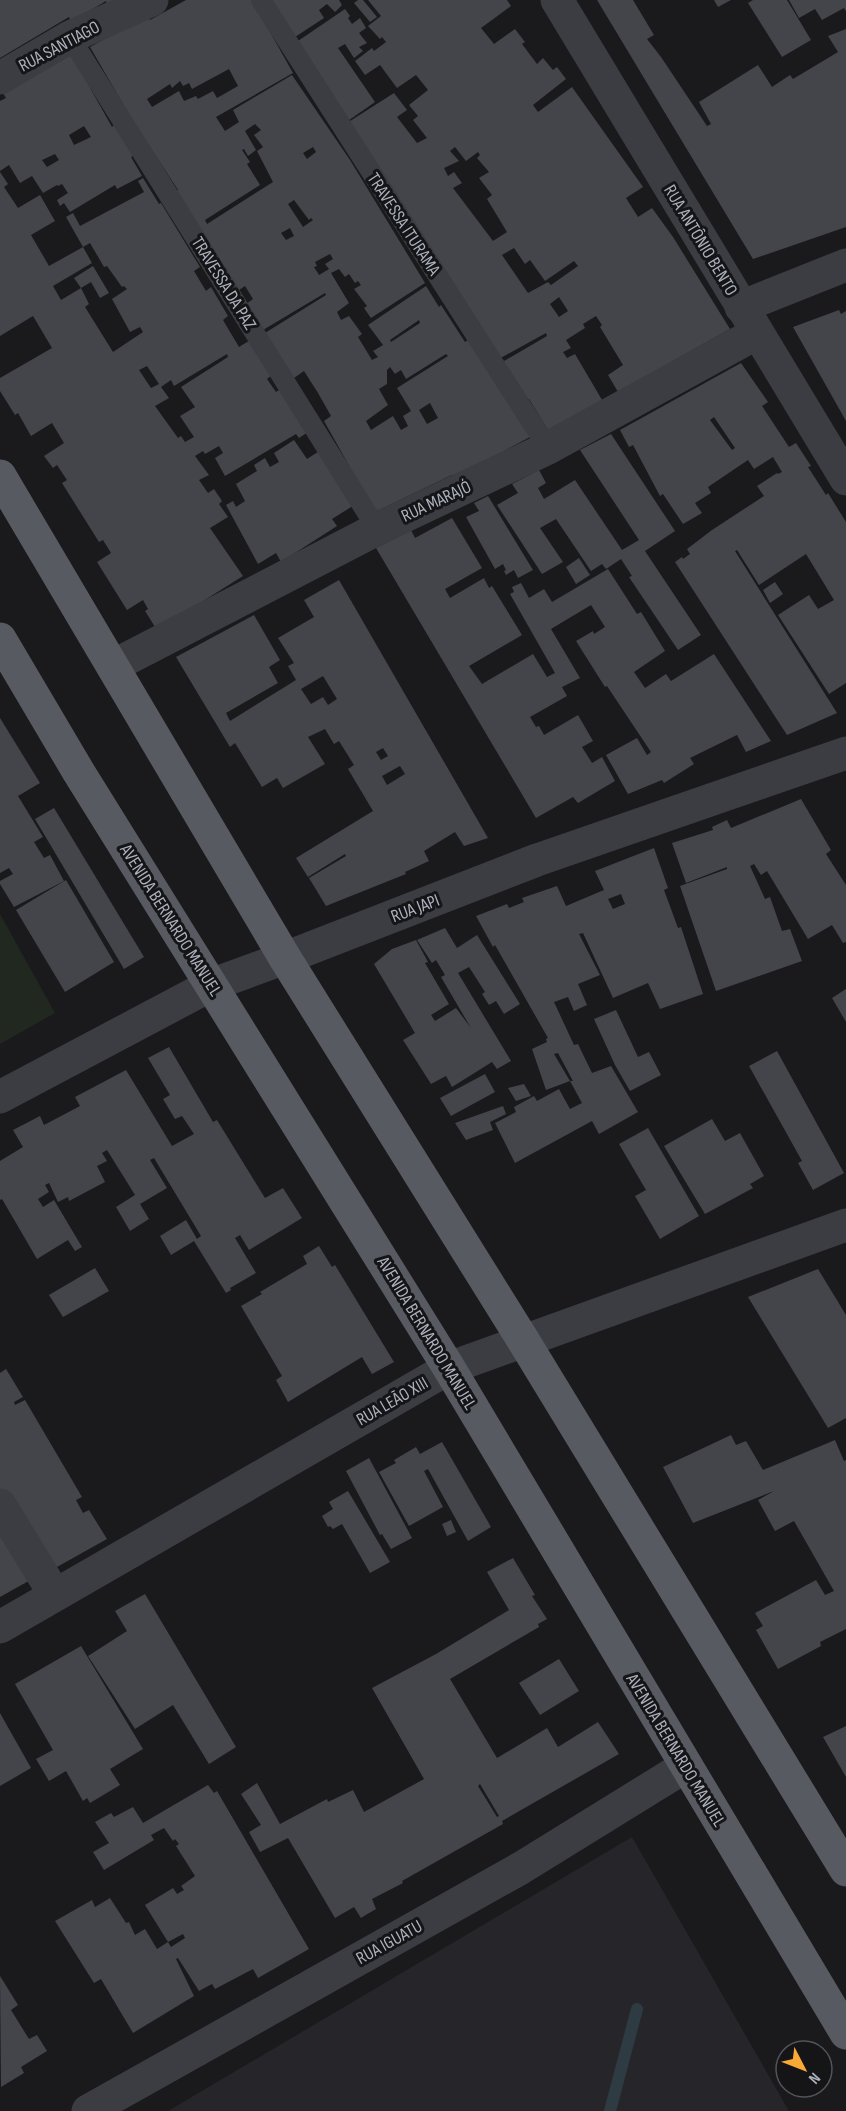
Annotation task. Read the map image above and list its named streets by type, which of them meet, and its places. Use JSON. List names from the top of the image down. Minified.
{"streets":{"main road":["AVENIDA BERNARDO MANUEL"],"street":["RUA SANTIAGO","RUA ANTÔNIO BENTO","RUA MARAJÓ","RUA JAPI","RUA LEÃO XIII","RUA IGUATU"],"lane":["TRAVESSA ITURAMA","TRAVESSA DA PAZ"]},"crossings":[["RUA SANTIAGO","TRAVESSA DA PAZ"],["TRAVESSA ITURAMA","RUA MARAJÓ"],["RUA ANTÔNIO BENTO","RUA MARAJÓ"],["TRAVESSA DA PAZ","RUA MARAJÓ"],["RUA JAPI","AVENIDA BERNARDO MANUEL"],["AVENIDA BERNARDO MANUEL","RUA LEÃO XIII"],["AVENIDA BERNARDO MANUEL","RUA IGUATU"]],"north":"bottom right"}
